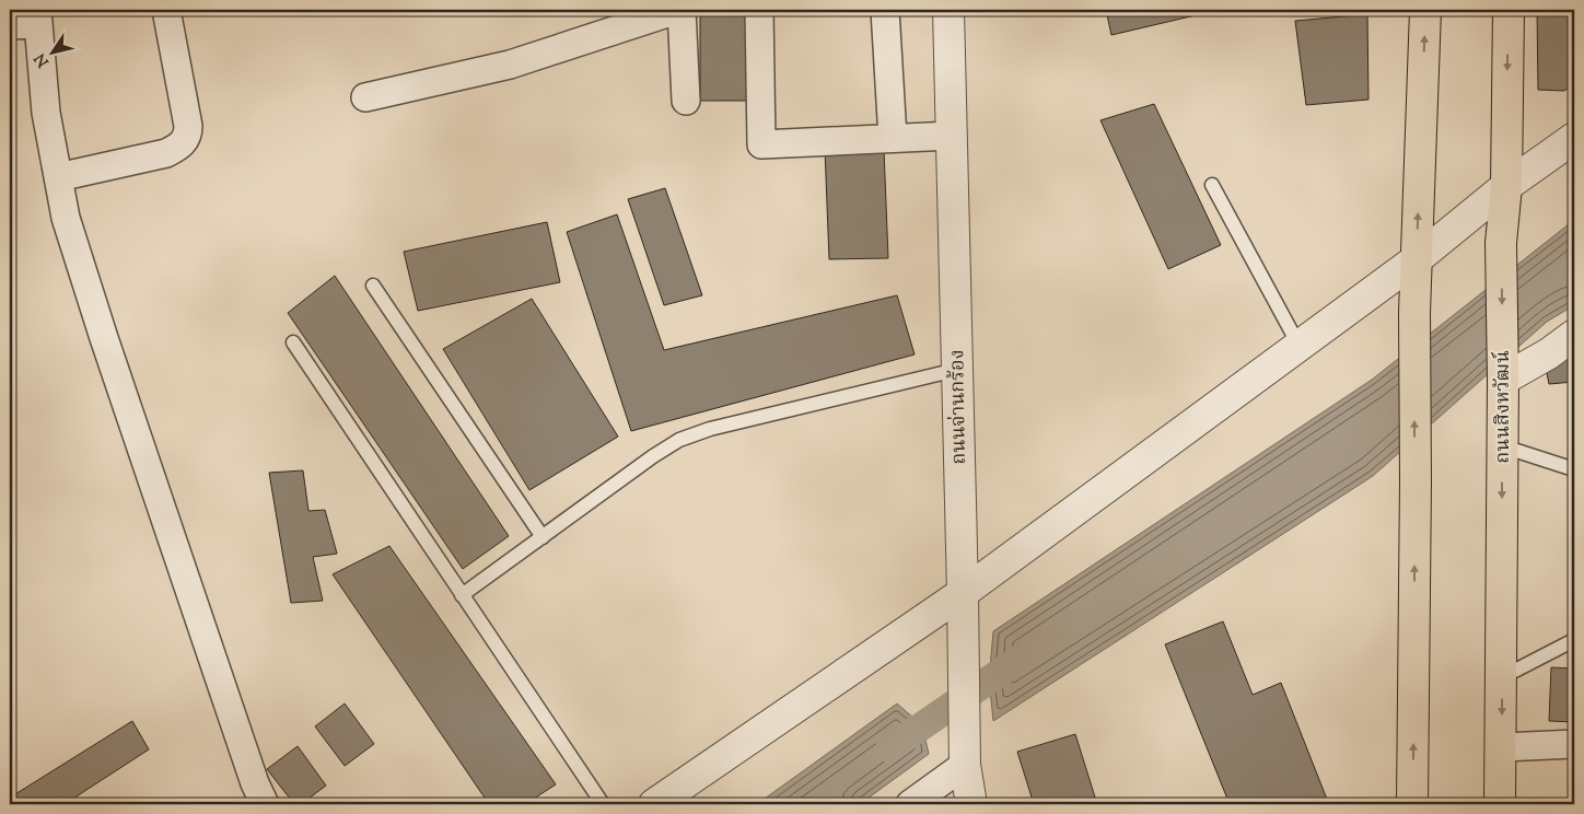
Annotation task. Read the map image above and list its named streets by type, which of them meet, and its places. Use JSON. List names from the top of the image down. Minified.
{"streets":{"main road":["ถนนสิงหวัฒน์"],"street":["ถนนจ่านกร้อง"]},"north":"bottom left"}
